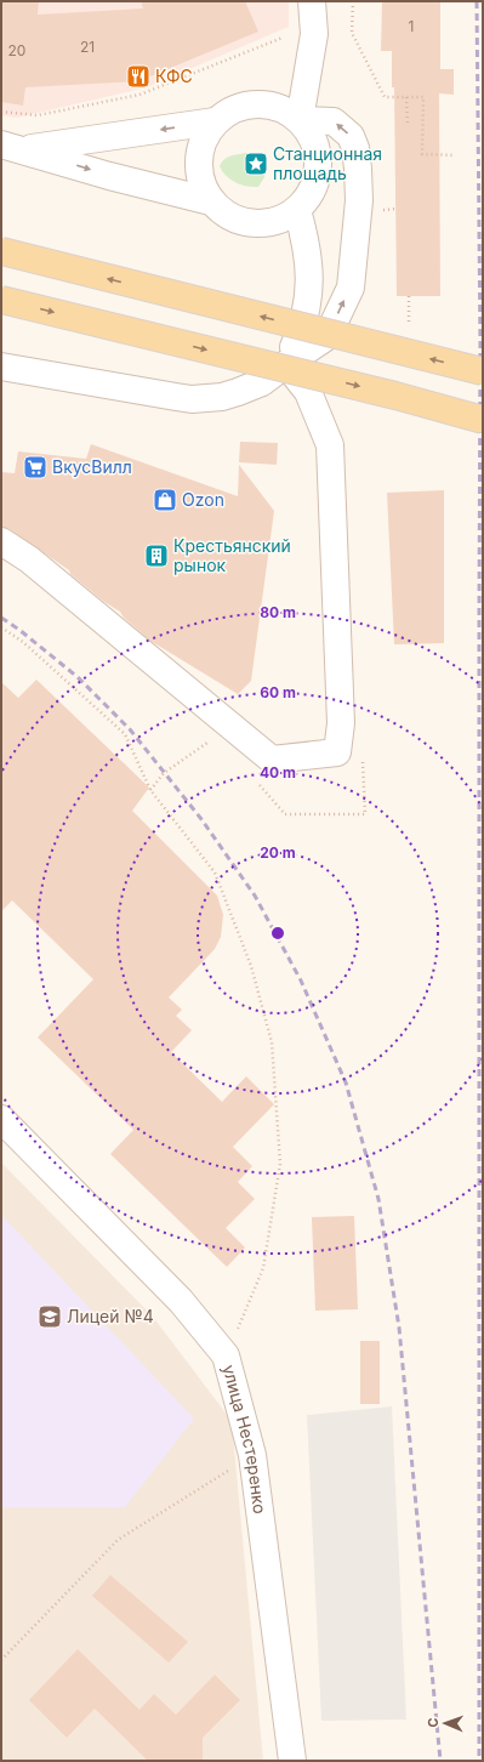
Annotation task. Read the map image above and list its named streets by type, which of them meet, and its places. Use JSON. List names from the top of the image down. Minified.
{"streets":{"street":["улица Нестеренко"]},"places":{"restaurant":["КФС"],"place":["Станционная площадь"],"supermarket":["ВкусВилл"],"shop":["Ozon"],"building":["Крестьянский рынок"],"school or university":["Лицей №4"]},"house_numbers":["1","21","20"],"north":"left","rings":["80 m","60 m","40 m","20 m"]}
